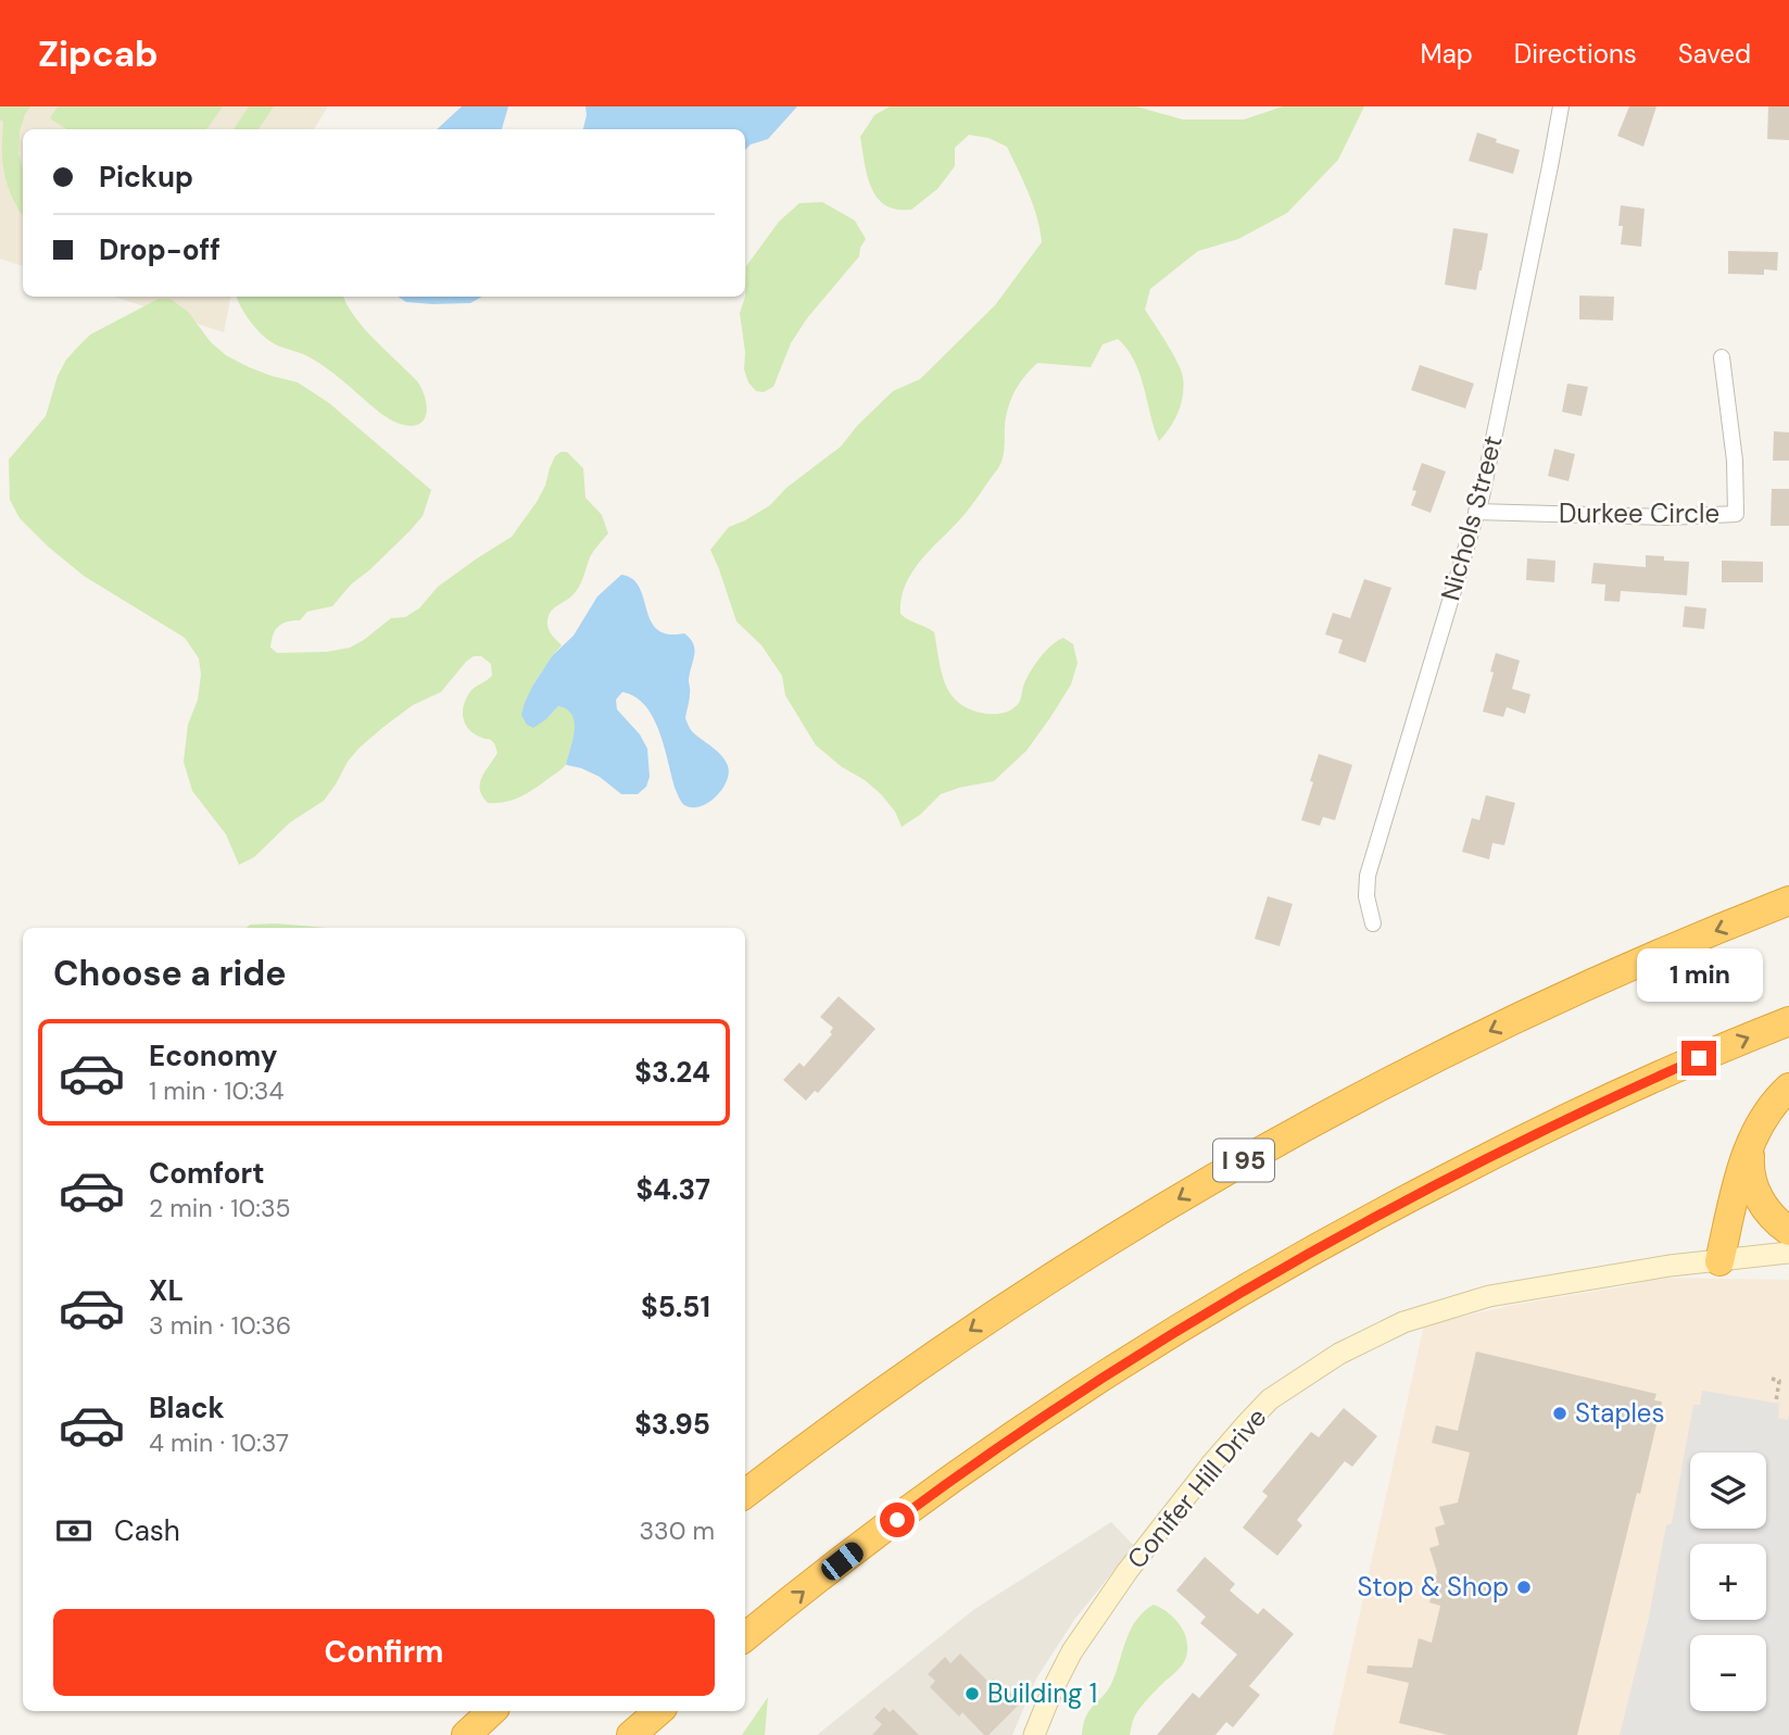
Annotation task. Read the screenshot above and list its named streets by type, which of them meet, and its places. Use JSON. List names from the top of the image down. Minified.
{"streets":{"highway":["I 95"],"street":["Durkee Circle","Nichols Street","Conifer Hill Drive"]},"crossings":[["Durkee Circle","Nichols Street"]],"places":["Staples","Stop & Shop","Building 1"],"page":{"header":"Zipcab","nav":["Map","Directions","Saved"],"banner":["Pickup","Drop-off"],"heading":"Choose a ride","bubble":"1 min","list":[{"name":"Economy","note":"1 min · 10:34","value":"$3.24"},{"name":"Comfort","note":"2 min · 10:35","value":"$4.37"},{"name":"XL","note":"3 min · 10:36","value":"$5.51"},{"name":"Black","note":"4 min · 10:37","value":"$3.95"}],"map_buttons":["+","−"],"pay":["Cash","330 m"],"buttons":"Confirm"}}
